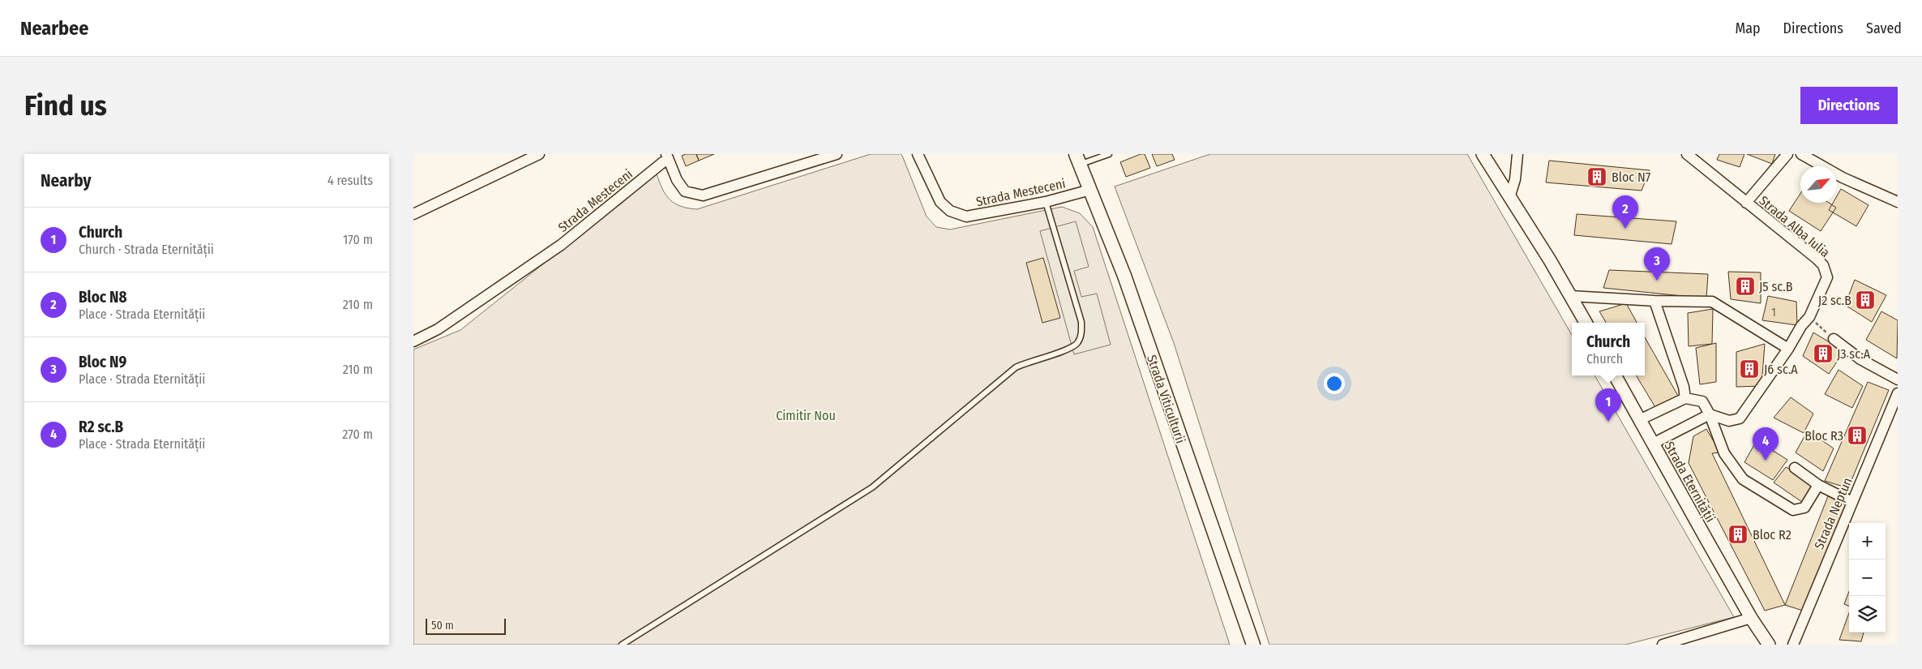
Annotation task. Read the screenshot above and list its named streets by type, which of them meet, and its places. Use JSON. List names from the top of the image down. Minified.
{"streets":{"main road":["Strada Viticulturii"],"street":["Strada Mesteceni","Strada Alba Iulia","Strada Eternității","Strada Neptun"]},"crossings":[["Strada Mesteceni","Strada Viticulturii"]],"parks":["Cimitir Nou"],"places":{"building":["Bloc N7","J5 sc.B","J2 sc.B","J3 sc.A","J6 sc.A","Bloc R3","Bloc R2"]},"house_numbers":["1"],"scale_bar":"50 m","north":"top right","page":{"header":"Nearbee","nav":["Map","Directions","Saved"],"buttons":"Directions","title":"Find us","heading":["Nearby","4 results"],"pins":["2","3","1","4"],"list":[{"mark":"1","name":"Church","note":"Church · Strada Eternității","value":"170 m"},{"mark":"2","name":"Bloc N8","note":"Place · Strada Eternității","value":"210 m"},{"mark":"3","name":"Bloc N9","note":"Place · Strada Eternității","value":"210 m"},{"mark":"4","name":"R2 sc.B","note":"Place · Strada Eternității","value":"270 m"}],"popup":["Church","Church"],"map_buttons":["+","−"],"scale":"50 m"}}
